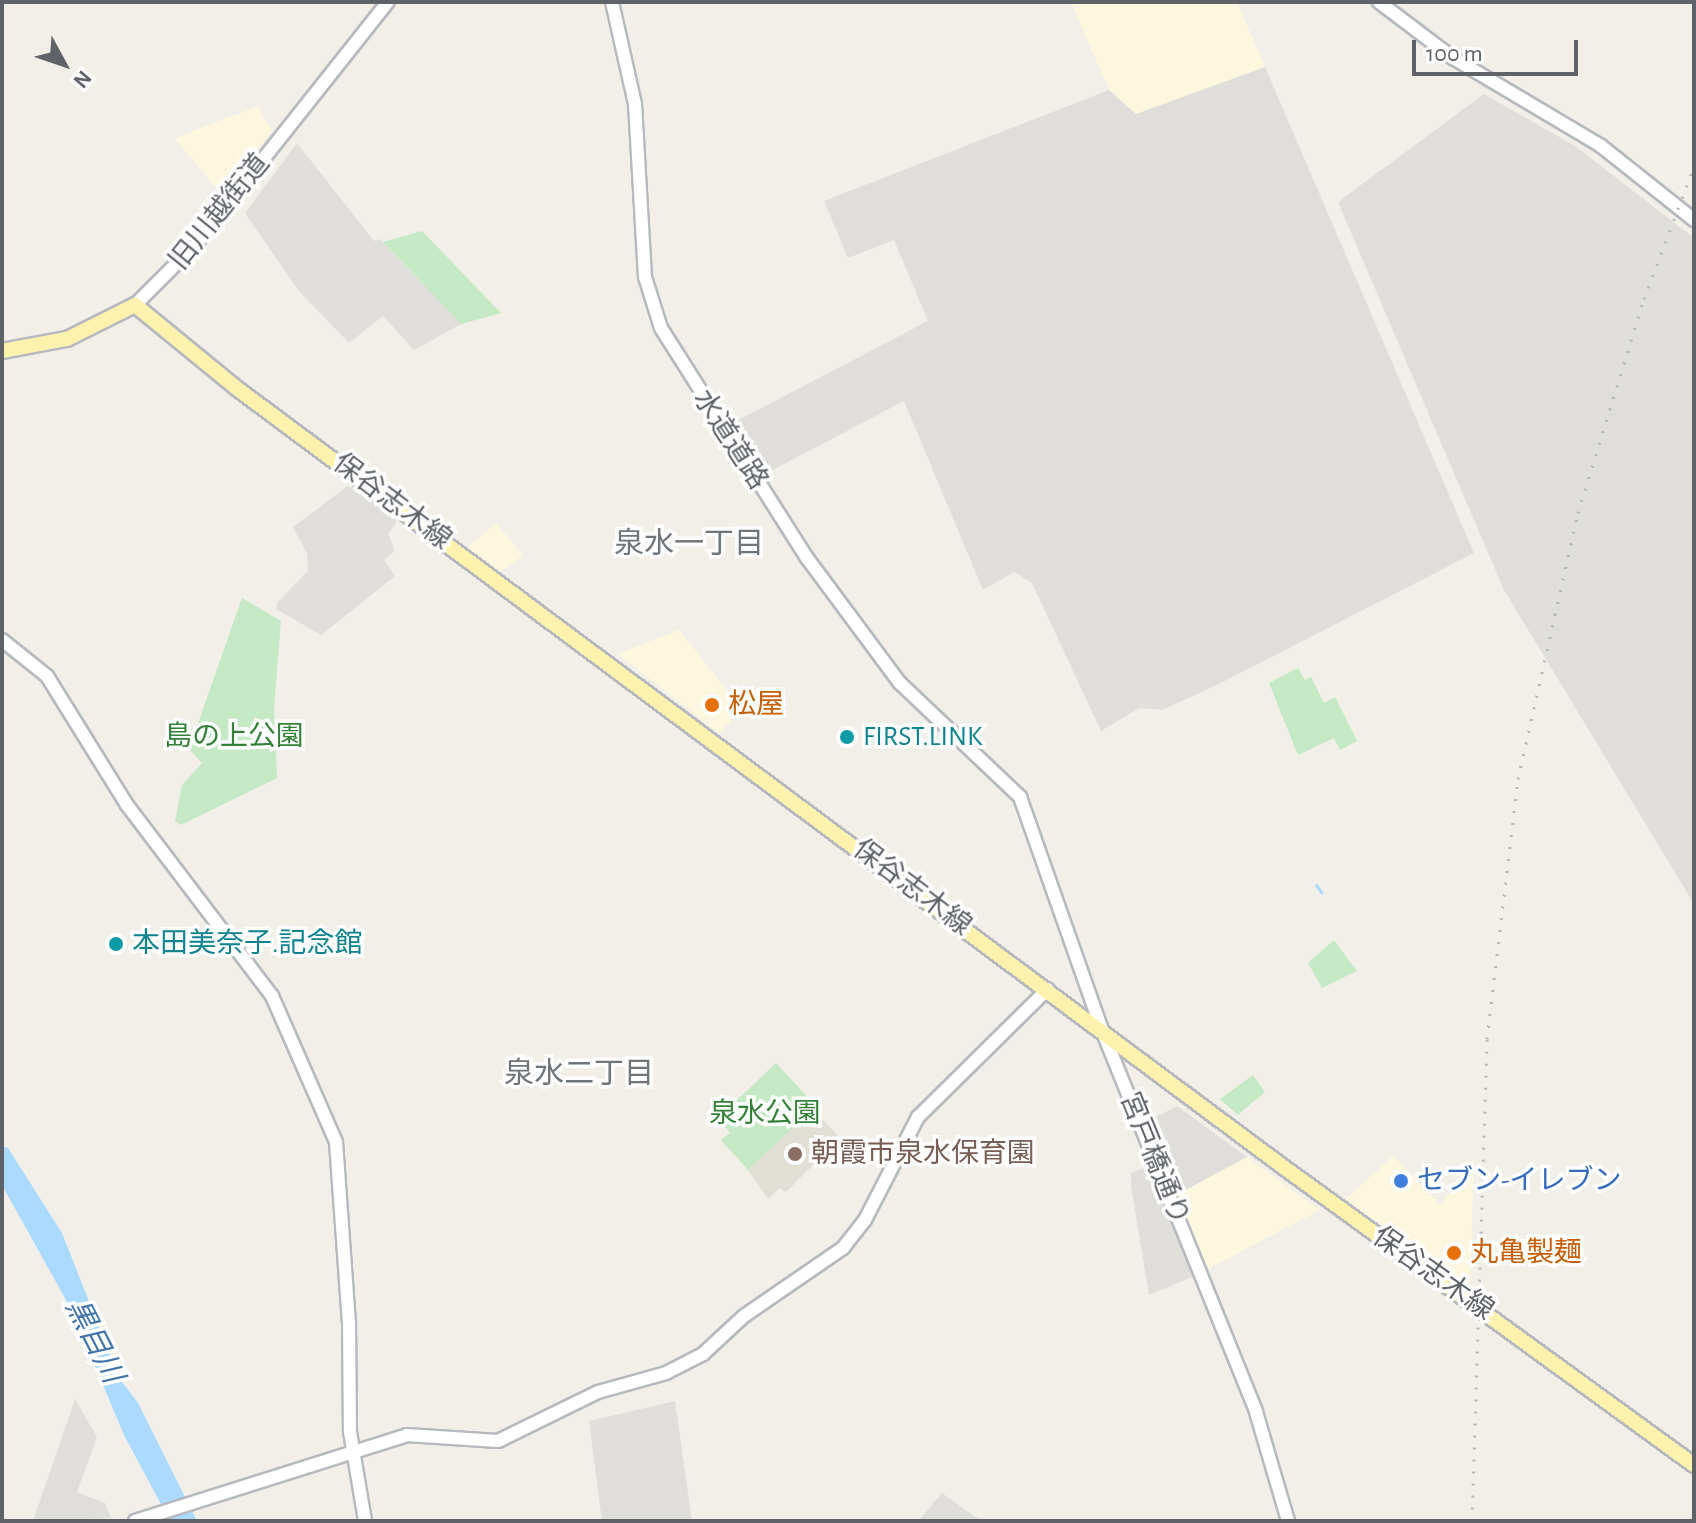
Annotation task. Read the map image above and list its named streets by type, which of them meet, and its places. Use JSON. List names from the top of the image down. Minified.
{"streets":{"main road":["旧川越街道","保谷志木線"],"street":["水道道路","宮戸橋通り"]},"crossings":[["旧川越街道","保谷志木線"],["水道道路","宮戸橋通り"],["保谷志木線","宮戸橋通り"]],"districts":["泉水一丁目","泉水二丁目"],"water":["黒目川"],"parks":["島の上公園","泉水公園"],"places":["松屋","FIRST.LINK","本田美奈子.記念館","朝霞市泉水保育園","セブン-イレブン","丸亀製麺"],"scale_bar":"100 m","north":"bottom right"}
